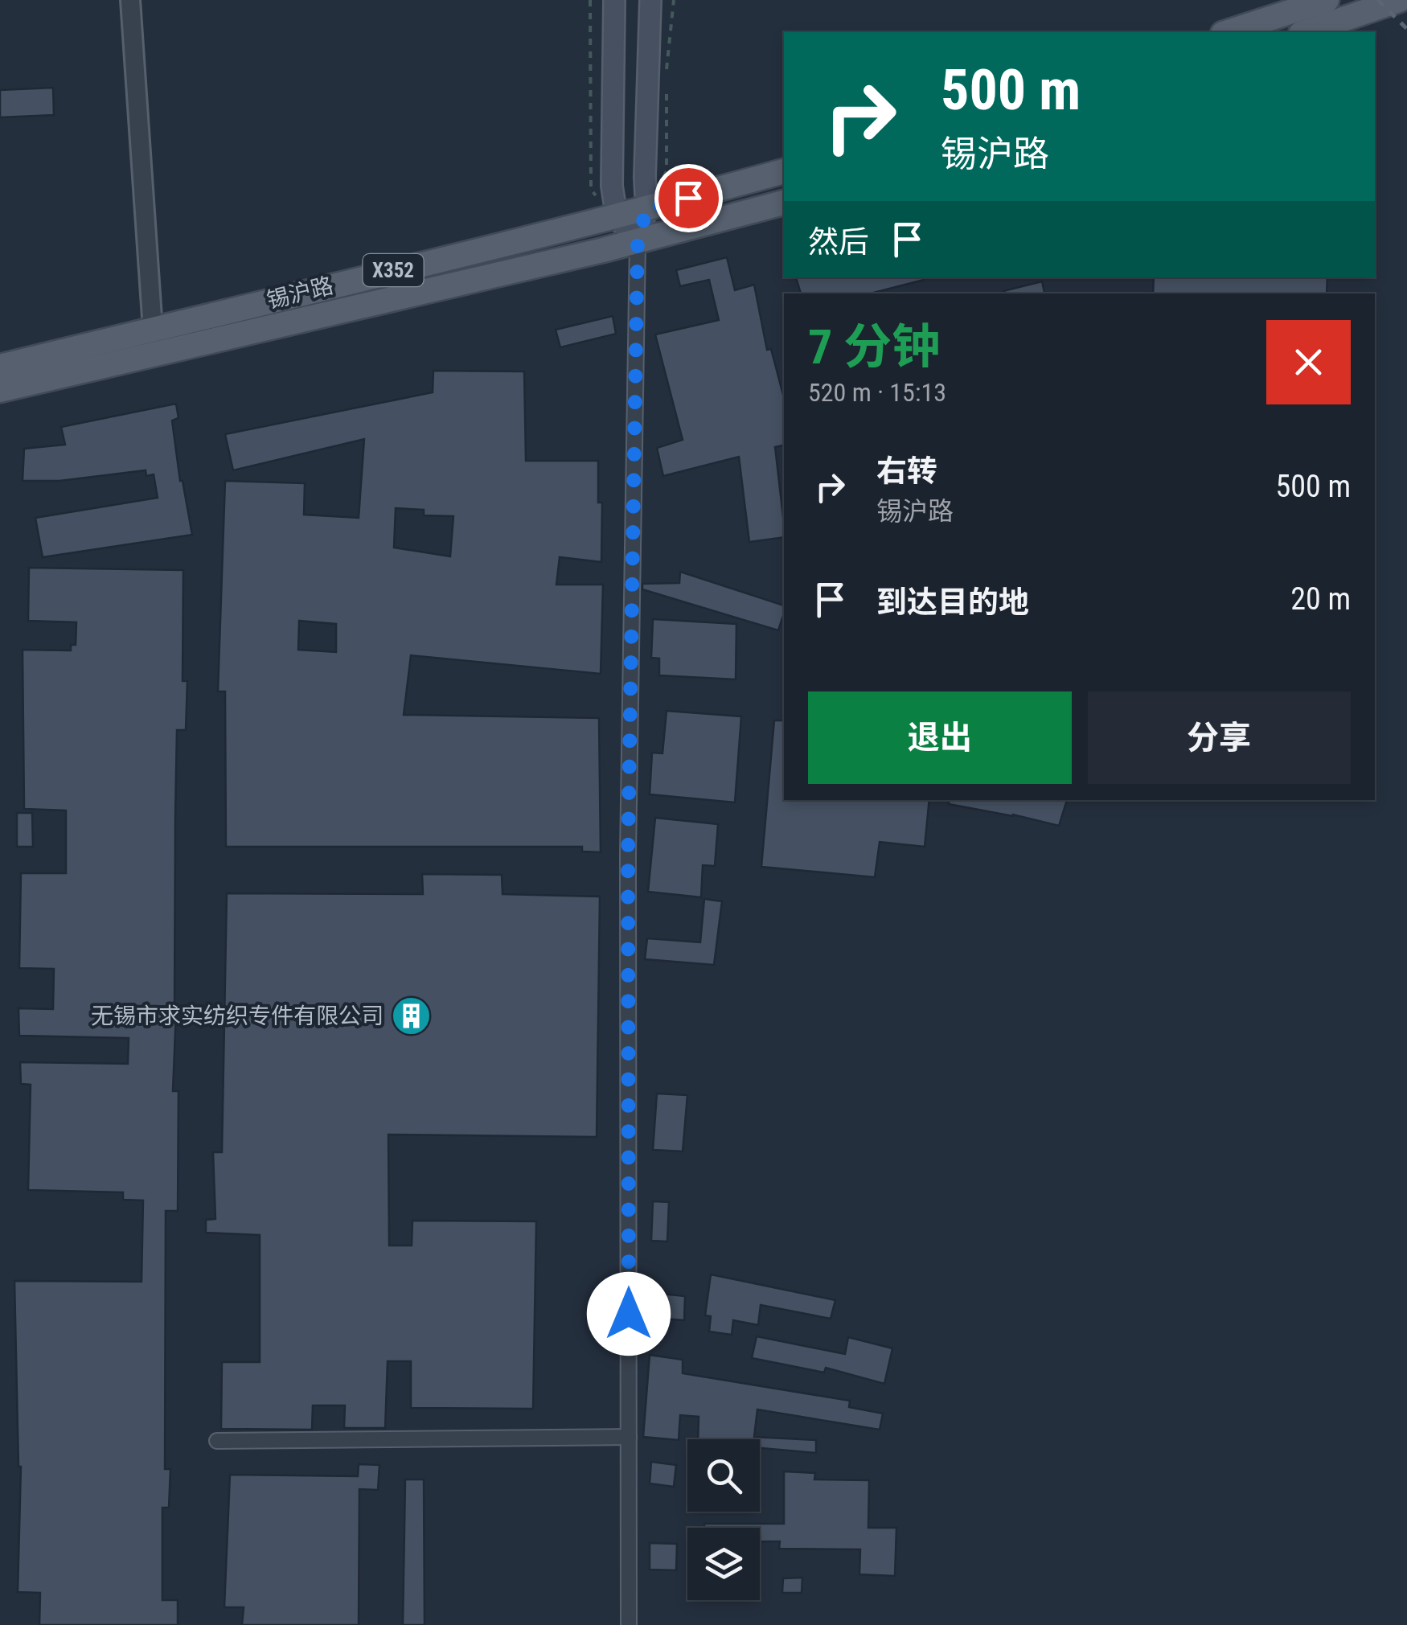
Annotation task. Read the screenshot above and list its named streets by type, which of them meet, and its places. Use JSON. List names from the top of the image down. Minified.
{"streets":{"main road":["X352","锡沪路"]},"places":{"building":["无锡市求实纺织专件有限公司"]},"page":{"turn":["500 m","锡沪路"],"then":"然后","heading":["7 分钟","520 m · 15:13"],"list":[{"name":"右转","note":"锡沪路","value":"500 m"},{"name":"到达目的地","value":"20 m"}],"buttons":["退出","分享"]}}
